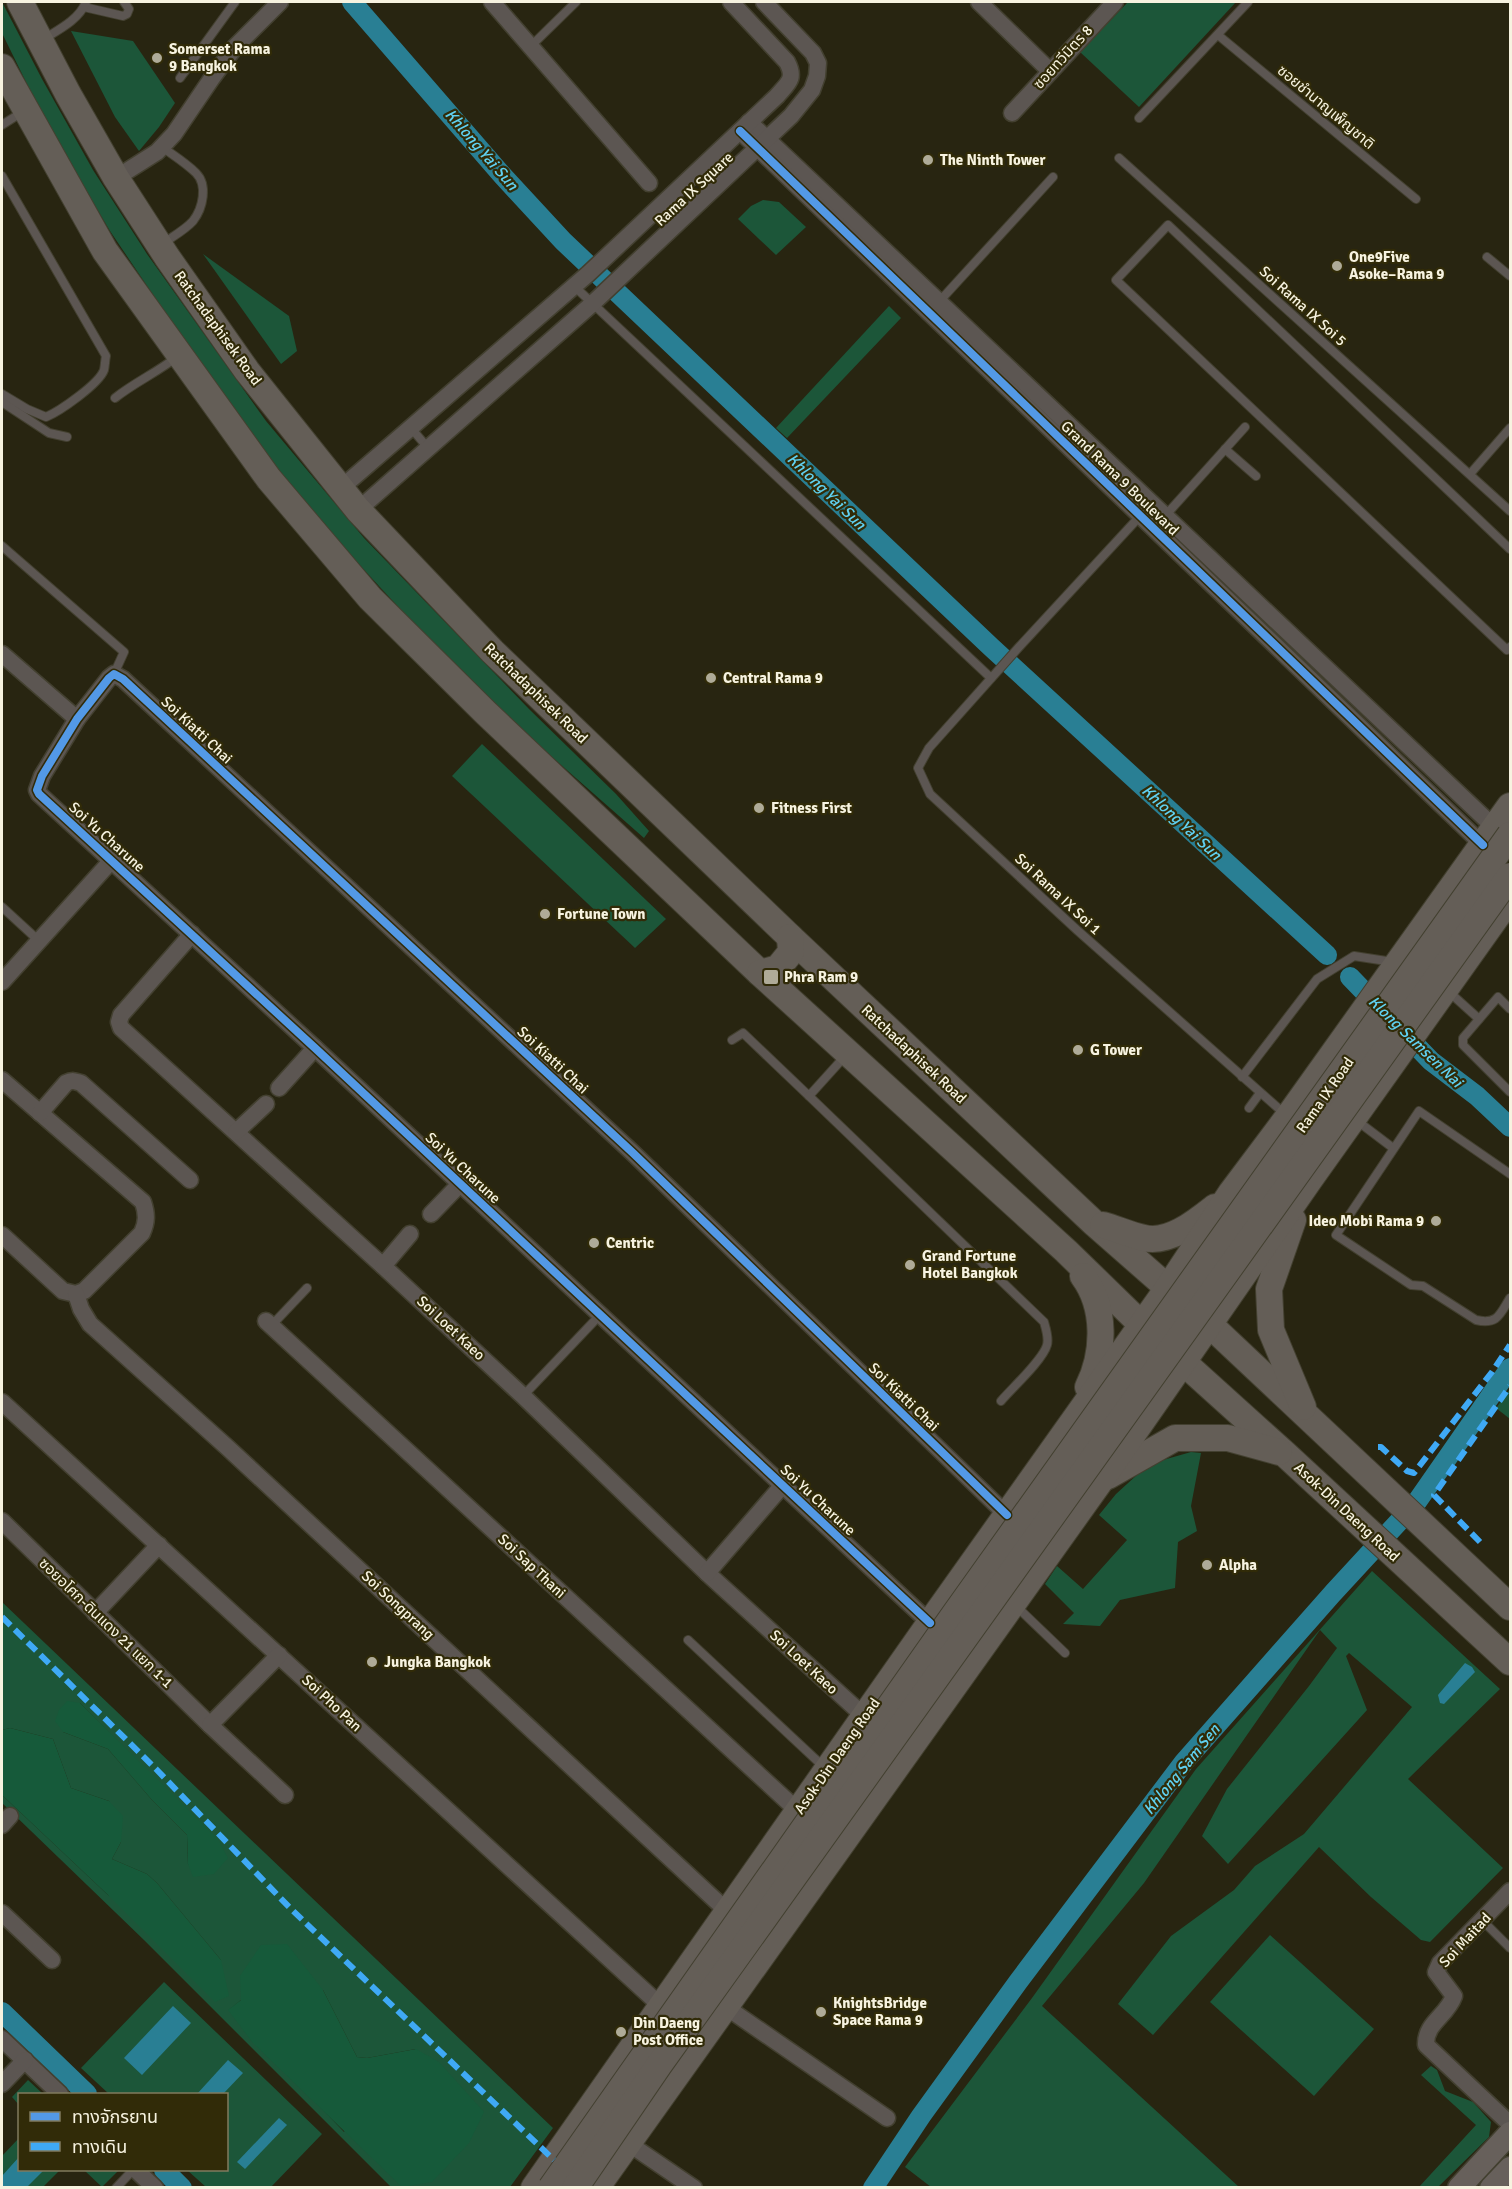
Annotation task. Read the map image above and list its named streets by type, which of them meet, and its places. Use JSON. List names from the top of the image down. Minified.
{"streets":{"main road":["Ratchadaphisek Road","Rama IX Road","Asok-Din Daeng Road"],"street":["ซอยทวีมิตร 8","Rama IX Square","Grand Rama 9 Boulevard","Soi Kiatti Chai","Soi Yu Charune","Soi Loet Kaeo","Soi Sap Thani","Soi Songprang","ซอยอโศก-ดินแดง 21 แยก 1-1","Soi Pho Pan","Soi Maitad"],"lane":["ซอยชำนาญเพ็ญชาติ","Soi Rama IX Soi 5","Soi Rama IX Soi 1"]},"crossings":[["Rama IX Square","Ratchadaphisek Road"],["Rama IX Square","Grand Rama 9 Boulevard"],["Ratchadaphisek Road","Rama IX Road"],["Ratchadaphisek Road","Asok-Din Daeng Road"],["Grand Rama 9 Boulevard","Soi Rama IX Soi 1"],["Grand Rama 9 Boulevard","Rama IX Road"],["Soi Kiatti Chai","Asok-Din Daeng Road"],["Soi Yu Charune","Soi Loet Kaeo"],["Soi Yu Charune","Asok-Din Daeng Road"],["Soi Rama IX Soi 1","Rama IX Road"],["Rama IX Road","Asok-Din Daeng Road"],["Soi Loet Kaeo","Asok-Din Daeng Road"],["Asok-Din Daeng Road","Soi Sap Thani"],["Asok-Din Daeng Road","Soi Songprang"],["Asok-Din Daeng Road","Soi Pho Pan"]],"water":["Khlong Yai Sun","Klong Samsen Nai","Khlong Sam Sen"],"places":{"other":["Somerset Rama 9 Bangkok","The Ninth Tower","One9Five Asoke–Rama 9","Central Rama 9","Fitness First","Fortune Town","G Tower","Ideo Mobi Rama 9","Centric","Grand Fortune Hotel Bangkok","Alpha","Jungka Bangkok","KnightsBridge Space Rama 9","Din Daeng Post Office"],"transit":["Phra Ram 9"]},"legend":["ทางจักรยาน","ทางเดิน"]}
